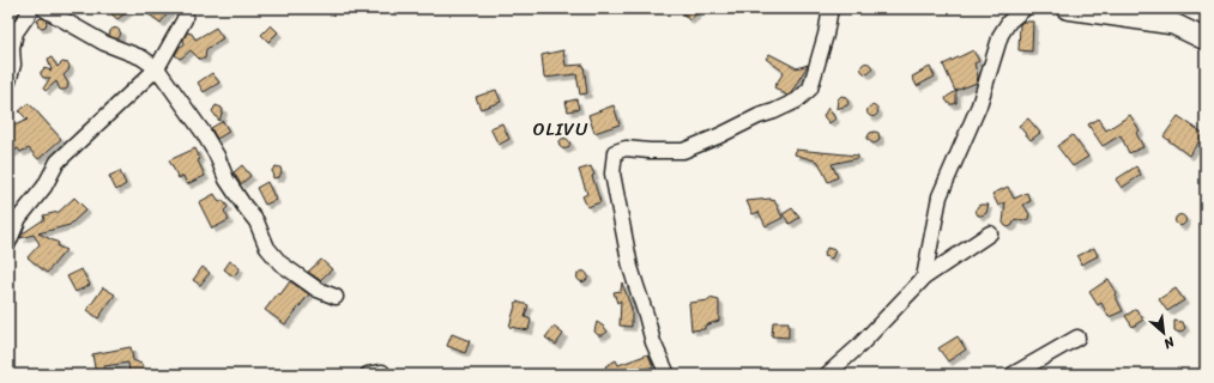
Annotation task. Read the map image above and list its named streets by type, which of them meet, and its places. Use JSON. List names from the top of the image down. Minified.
{"districts":["OLIVU"],"north":"bottom right"}
